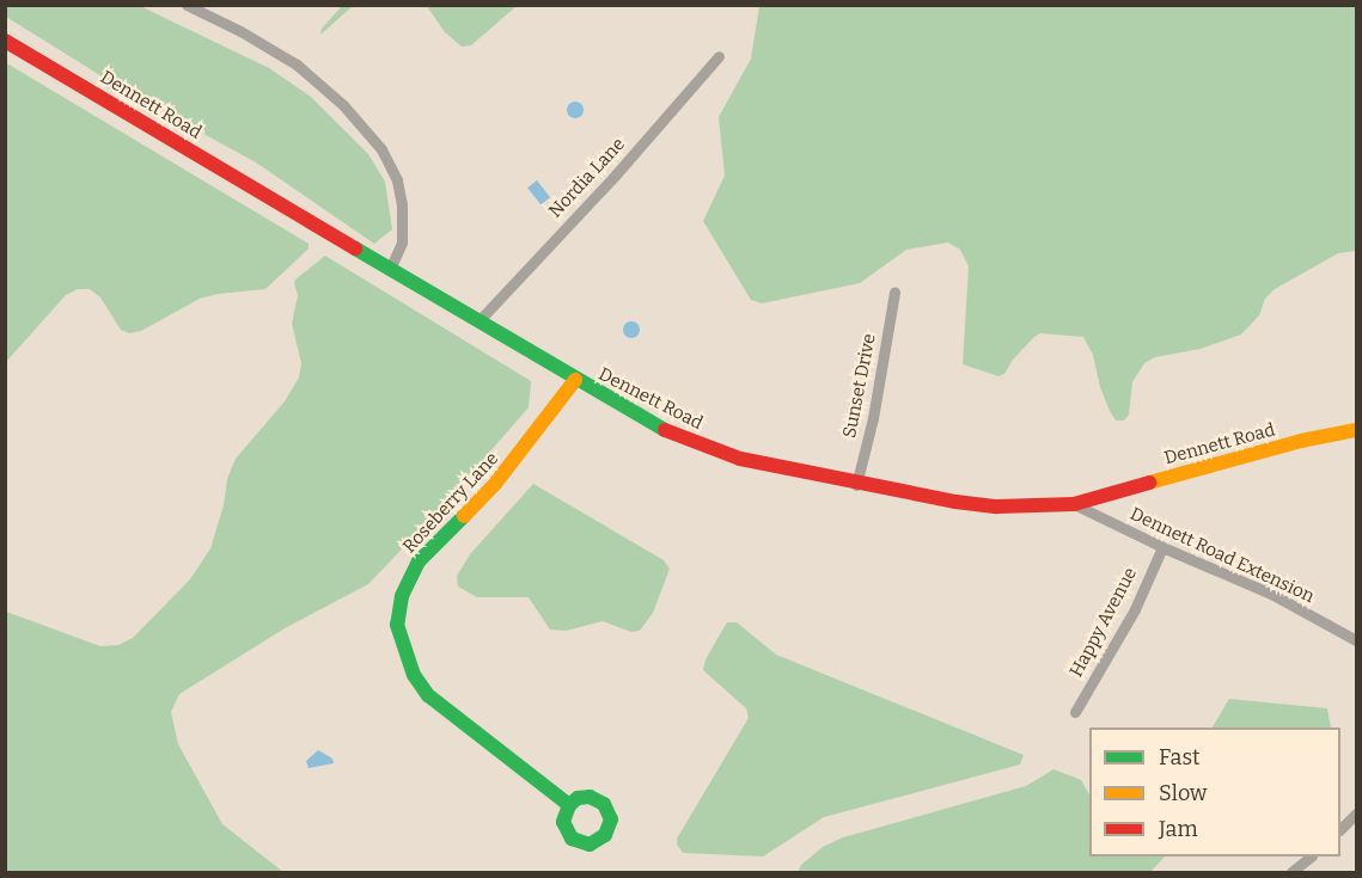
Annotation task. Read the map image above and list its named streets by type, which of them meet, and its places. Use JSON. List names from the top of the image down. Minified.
{"streets":{"street":["Dennett Road","Nordia Lane","Sunset Drive","Roseberry Lane","Dennett Road Extension","Happy Avenue"]},"crossings":[["Dennett Road","Nordia Lane"],["Dennett Road","Sunset Drive"],["Dennett Road","Roseberry Lane"],["Dennett Road","Dennett Road Extension"],["Dennett Road Extension","Happy Avenue"]],"legend":["Fast","Slow","Jam"]}
